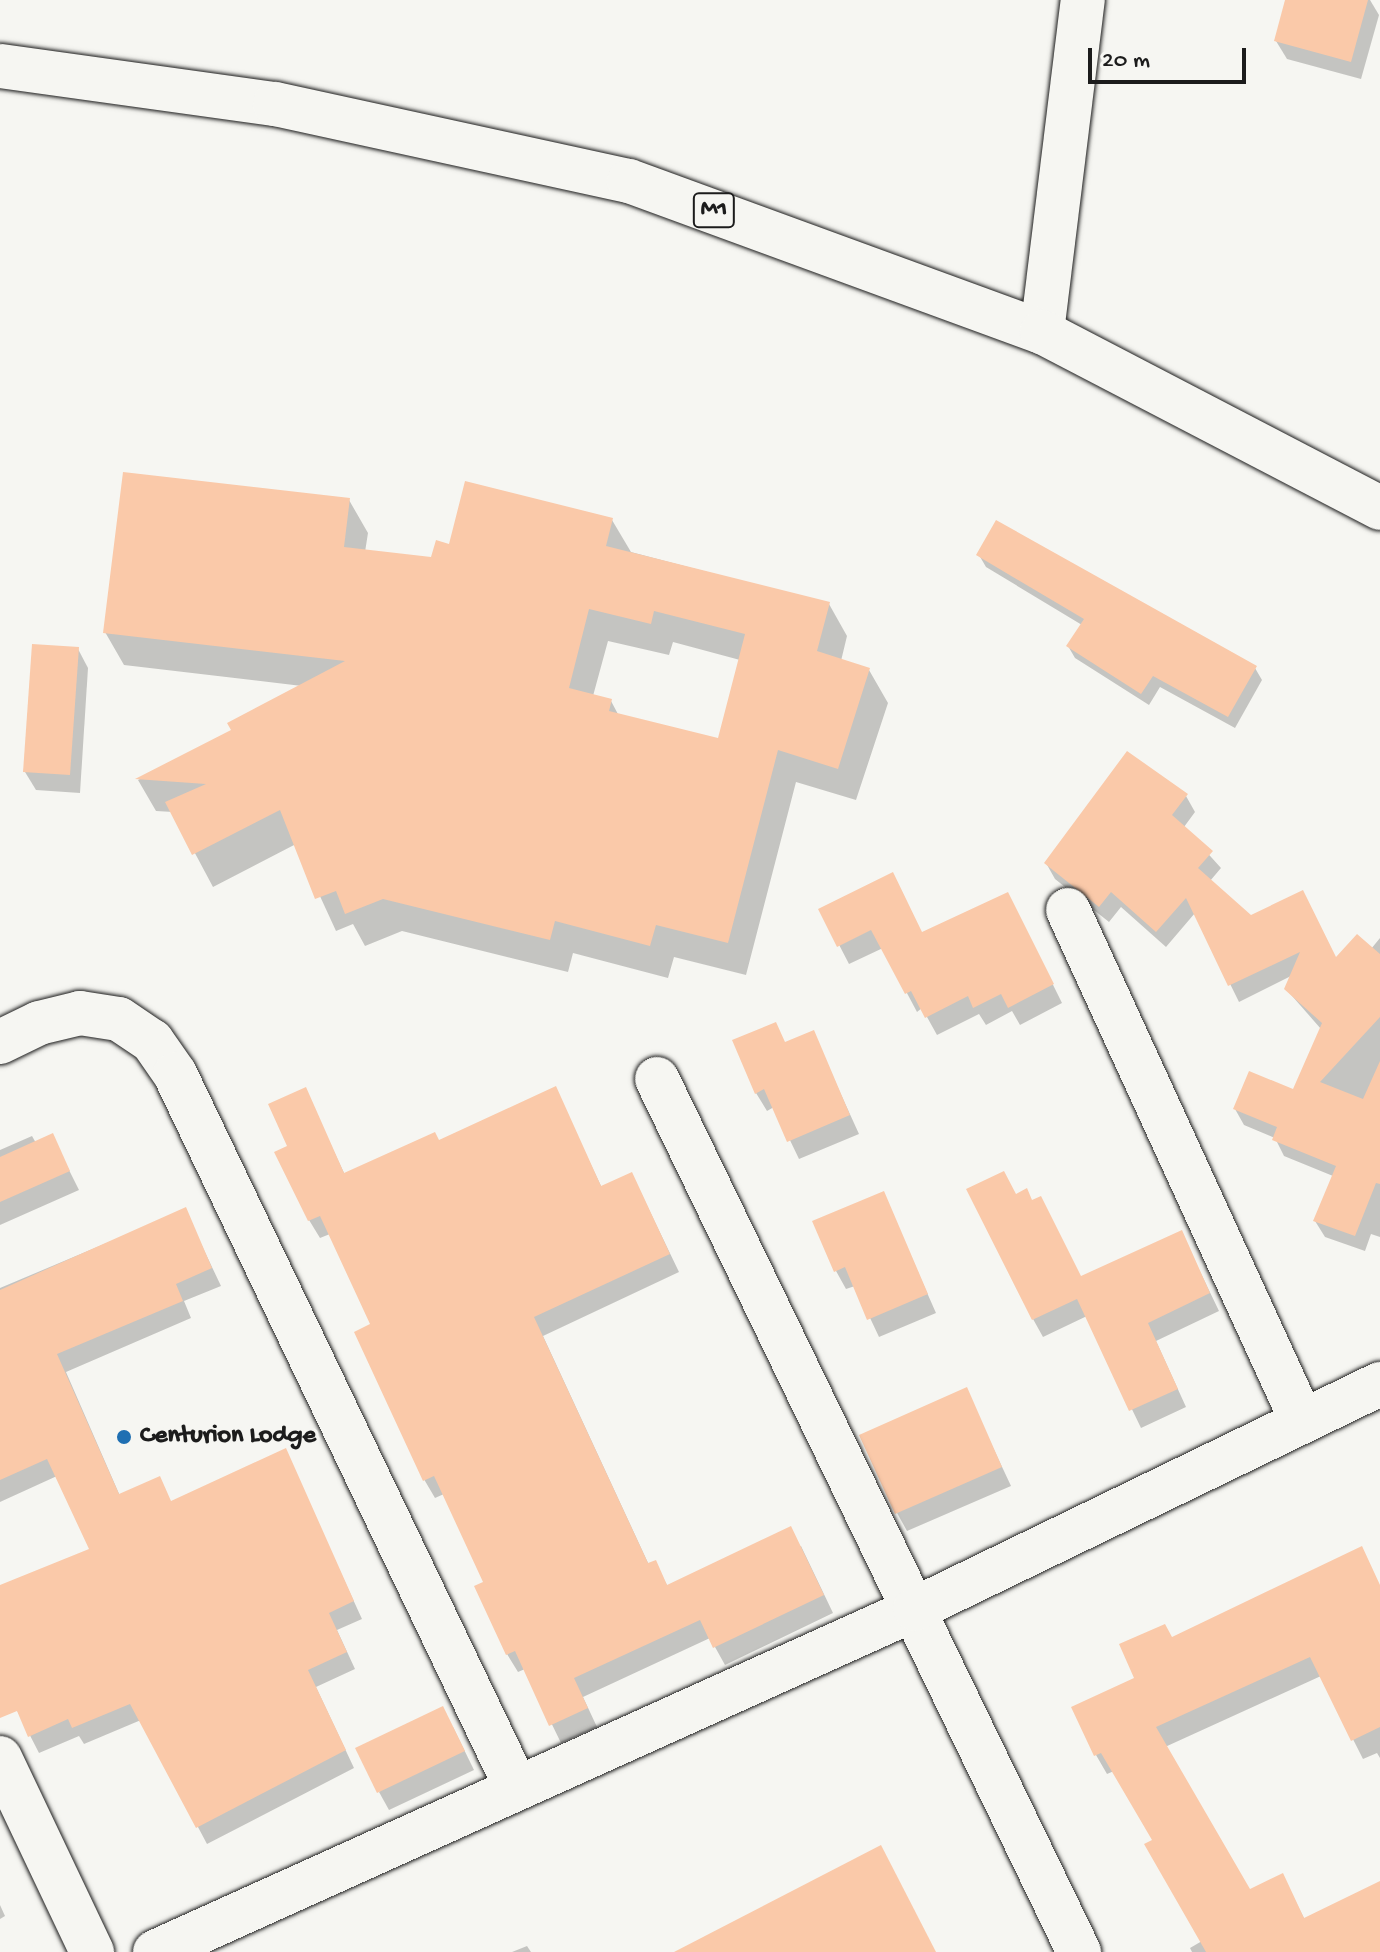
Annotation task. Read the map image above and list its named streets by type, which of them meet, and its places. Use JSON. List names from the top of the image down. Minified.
{"streets":{"main road":["M1"]},"places":["Centurion Lodge"],"scale_bar":"20 m"}
